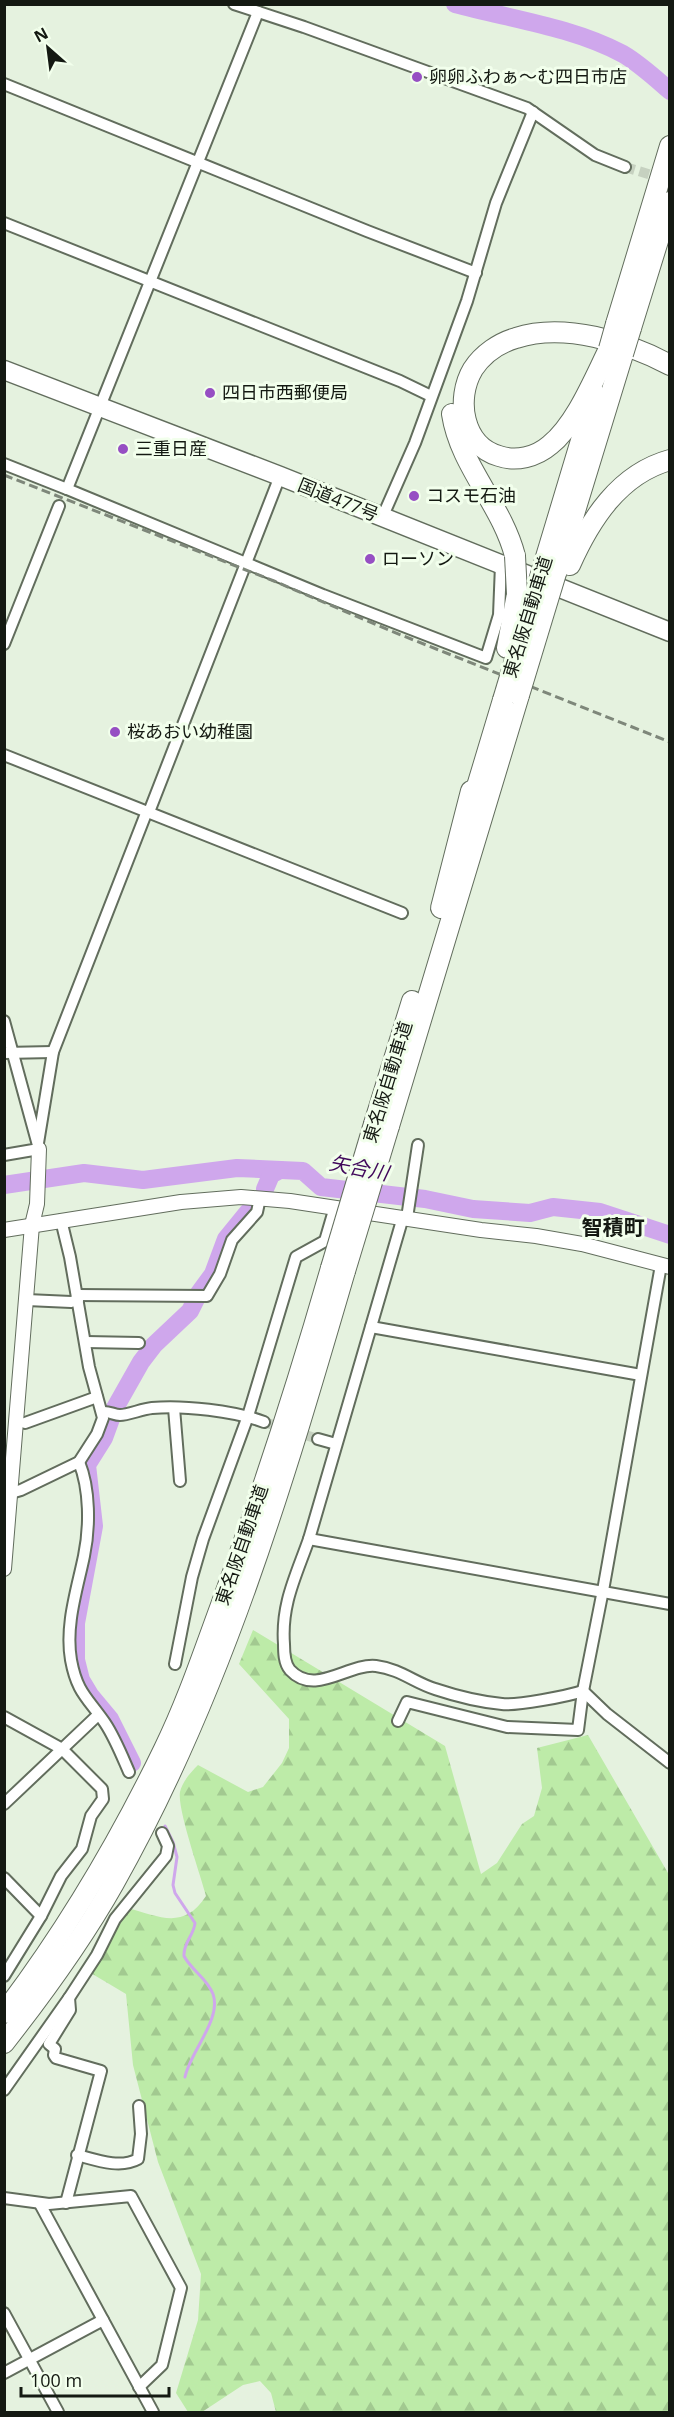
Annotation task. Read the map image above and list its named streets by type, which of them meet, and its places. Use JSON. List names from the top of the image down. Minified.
{"streets":{"highway":["国道477号","東名阪自動車道"]},"districts":["智積町"],"water":["矢合川"],"places":["卵卵ふわぁ～む四日市店","四日市西郵便局","三重日産","コスモ石油","ローソン","桜あおい幼稚園"],"scale_bar":"100 m","north":"top left"}
